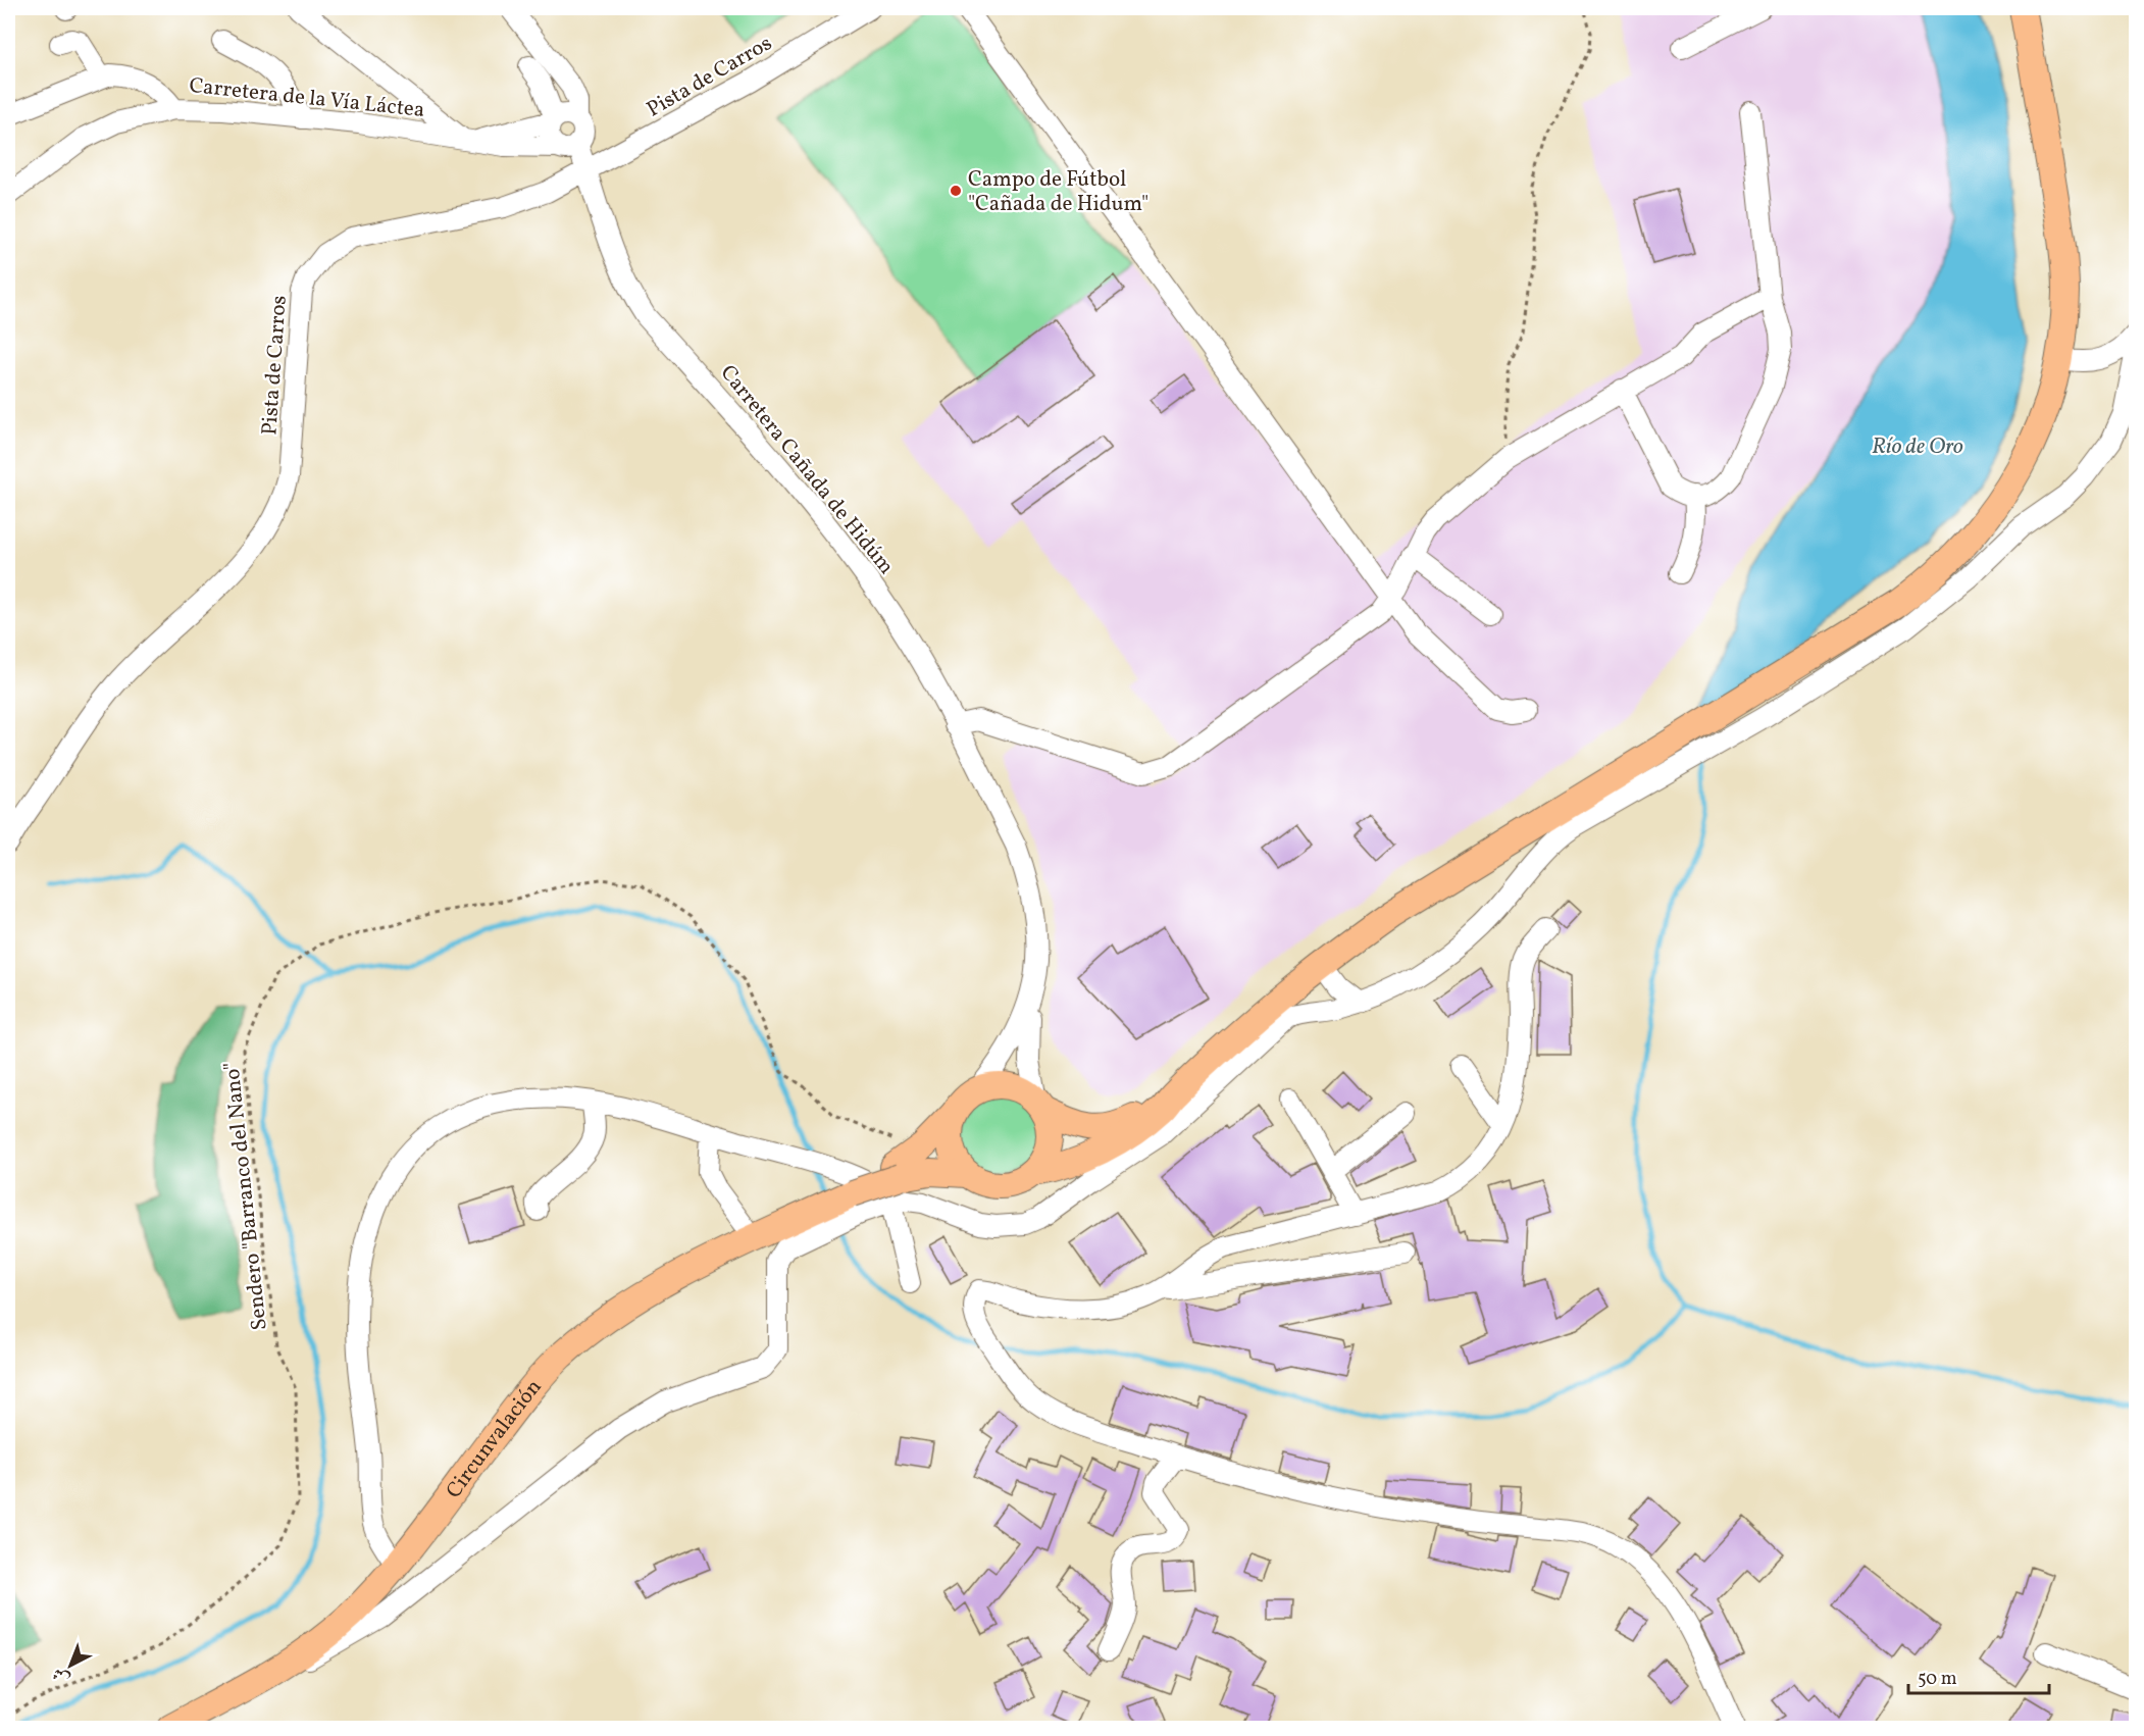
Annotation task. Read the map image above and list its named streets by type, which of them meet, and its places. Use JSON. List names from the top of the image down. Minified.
{"streets":{"main road":["Circunvalación"],"street":["Pista de Carros","Carretera de la Vía Láctea","Carretera Cañada de Hidúm"],"path":["Sendero \"Barranco del Nano\""]},"crossings":[["Pista de Carros","Carretera Cañada de Hidúm"],["Carretera de la Vía Láctea","Carretera Cañada de Hidúm"]],"water":["Río de Oro"],"places":["Campo de Fútbol \"Cañada de Hidum\""],"scale_bar":"50 m","north":"bottom left"}
